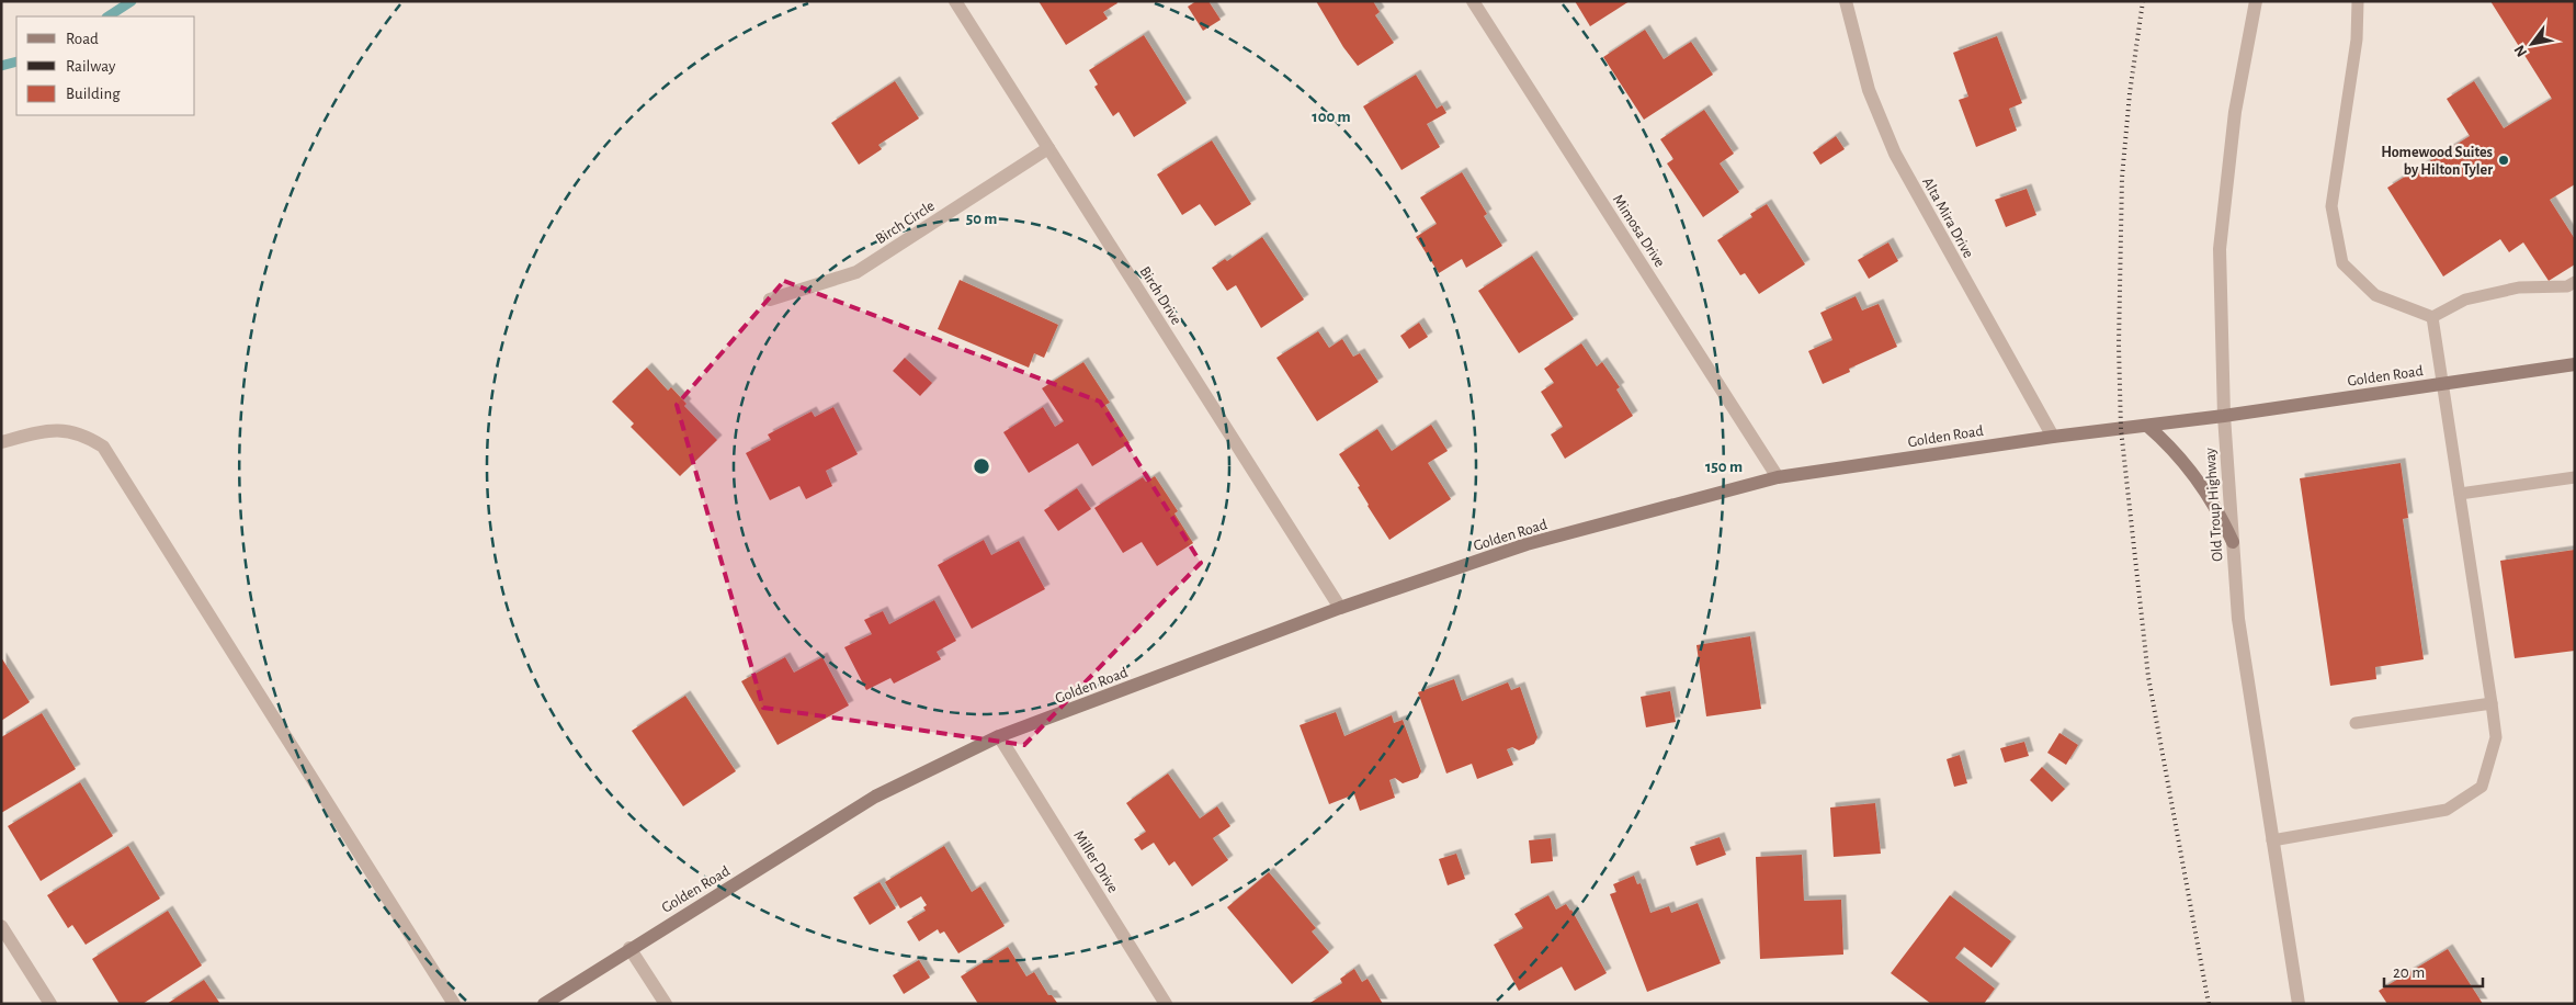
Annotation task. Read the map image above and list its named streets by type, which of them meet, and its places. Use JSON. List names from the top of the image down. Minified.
{"streets":{"street":["Alta Mira Drive","Birch Circle","Mimosa Drive","Birch Drive","Golden Road","Old Troup Highway","Miller Drive"]},"crossings":[["Alta Mira Drive","Golden Road"],["Birch Circle","Birch Drive"],["Mimosa Drive","Golden Road"],["Birch Drive","Golden Road"],["Golden Road","Old Troup Highway"],["Golden Road","Miller Drive"]],"places":["Homewood Suites by Hilton Tyler"],"legend":["Road","Railway","Building"],"scale_bar":"20 m","north":"bottom left","rings":["100 m","50 m","150 m"]}
